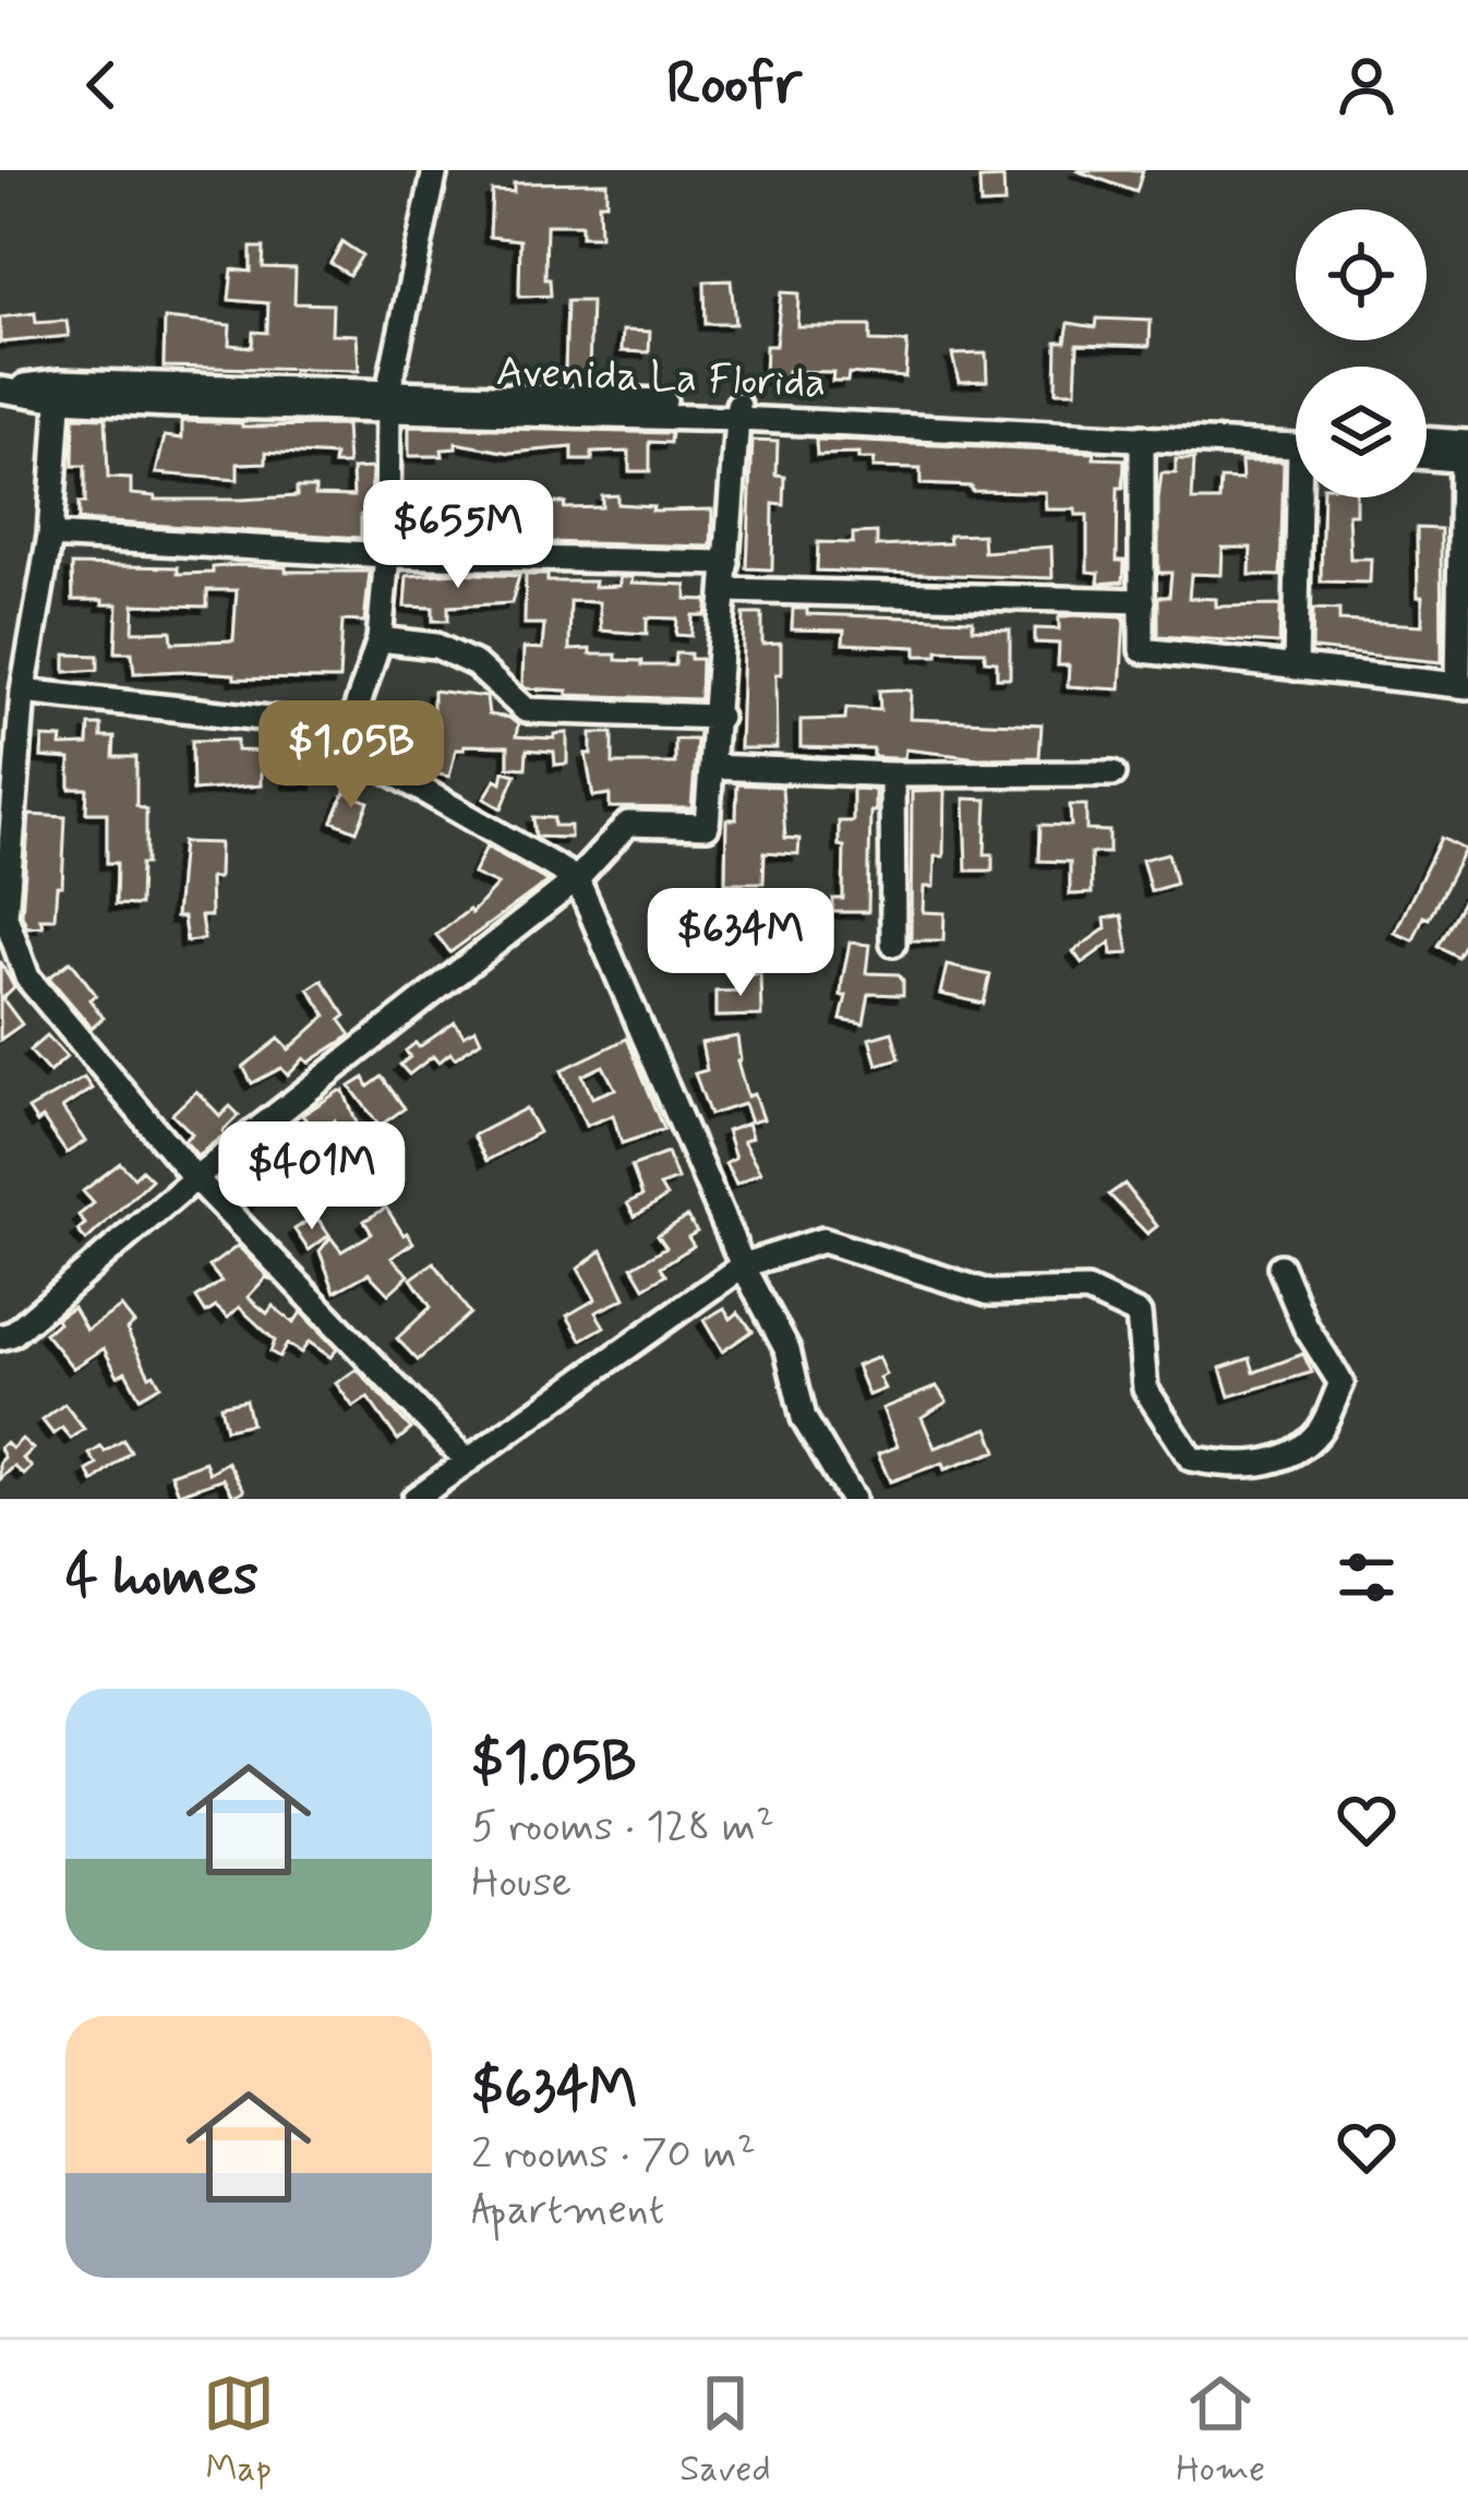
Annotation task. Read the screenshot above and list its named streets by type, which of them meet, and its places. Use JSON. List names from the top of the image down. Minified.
{"streets":{"street":["Avenida La Florida"]},"page":{"header":"Roofr","price":["$655M","$1.05B","$634M","$401M"],"heading":"4 homes","list":[{"name":"$1.05B","note":"5 rooms · 128 m² · House"},{"name":"$634M","note":"2 rooms · 70 m² · Apartment"}],"tabs":["Map","Saved","Home"]}}
